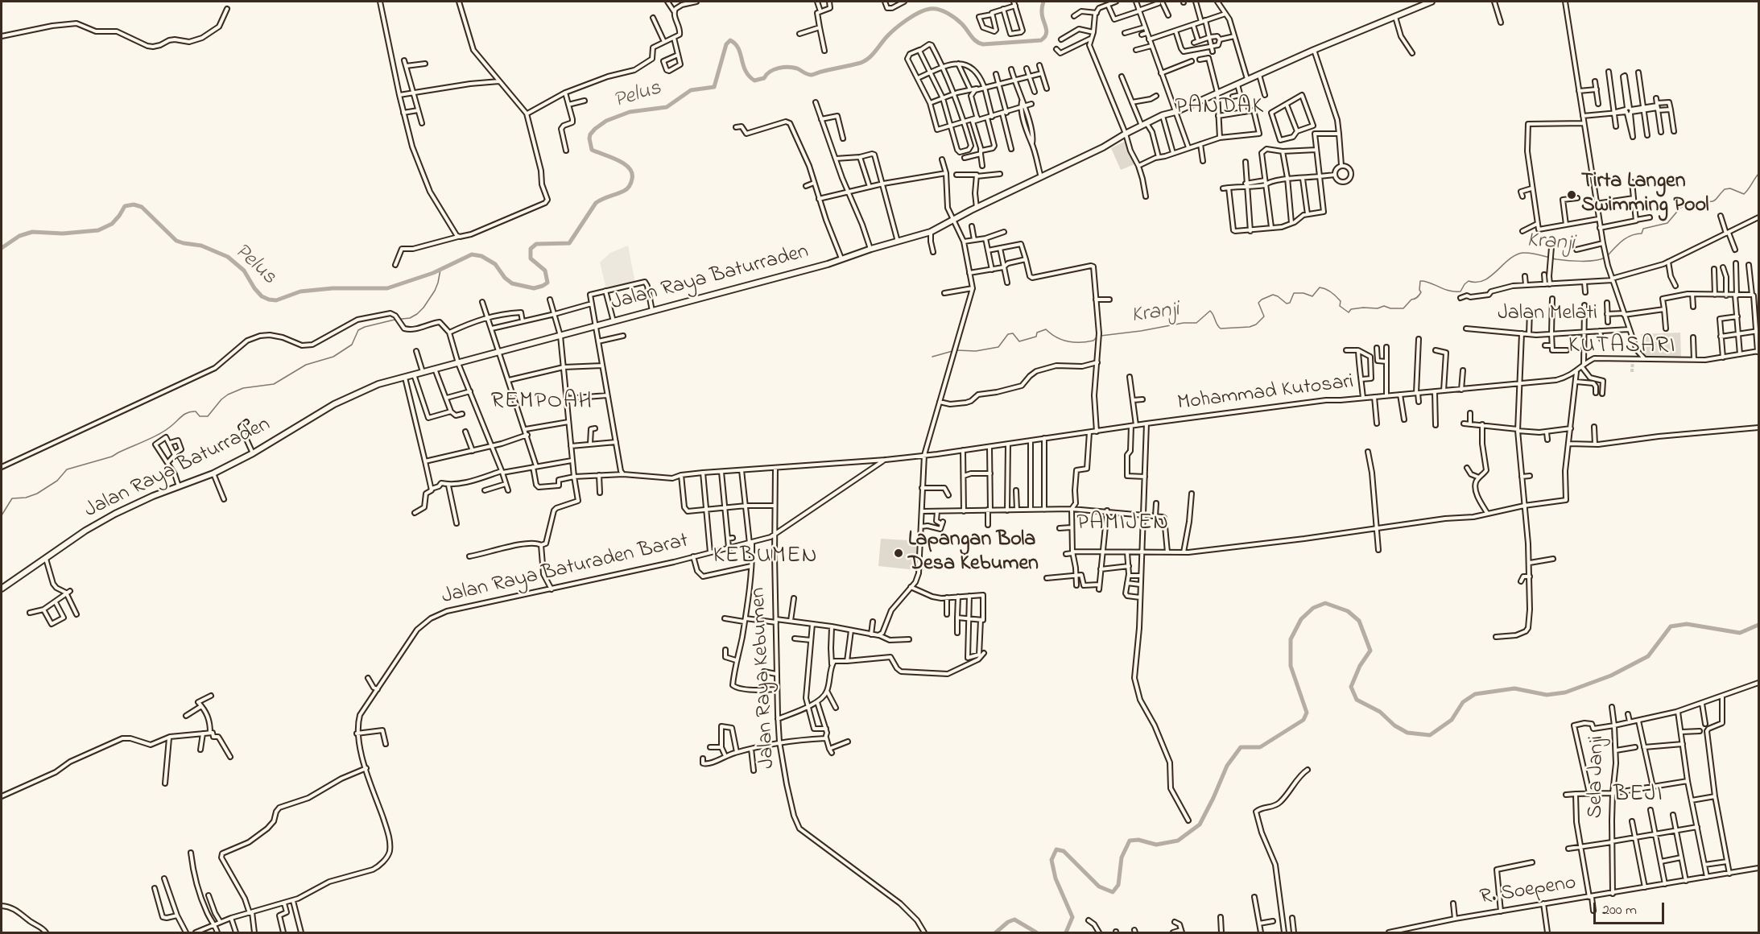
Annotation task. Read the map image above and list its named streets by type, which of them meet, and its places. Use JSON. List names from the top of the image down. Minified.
{"streets":{"main road":["Jalan Raya Baturraden"],"street":["Jalan Melati","Mohammad Kutosari","Jalan Raya Baturaden Barat","Jalan Raya Kebumen","Sela Janji","R. Soepeno"]},"crossings":[["Mohammad Kutosari","Jalan Raya Baturaden Barat"],["Mohammad Kutosari","Jalan Raya Kebumen"],["Jalan Raya Baturaden Barat","Jalan Raya Kebumen"],["Sela Janji","R. Soepeno"]],"districts":["PANDAK","KUTASARI","REMPOAH","PAMIJEN","KEBUMEN","BEJI"],"water":["Pelus","Kranji"],"places":["Tirta Langen Swimming Pool","Lapangan Bola Desa Kebumen"],"scale_bar":"200 m"}
